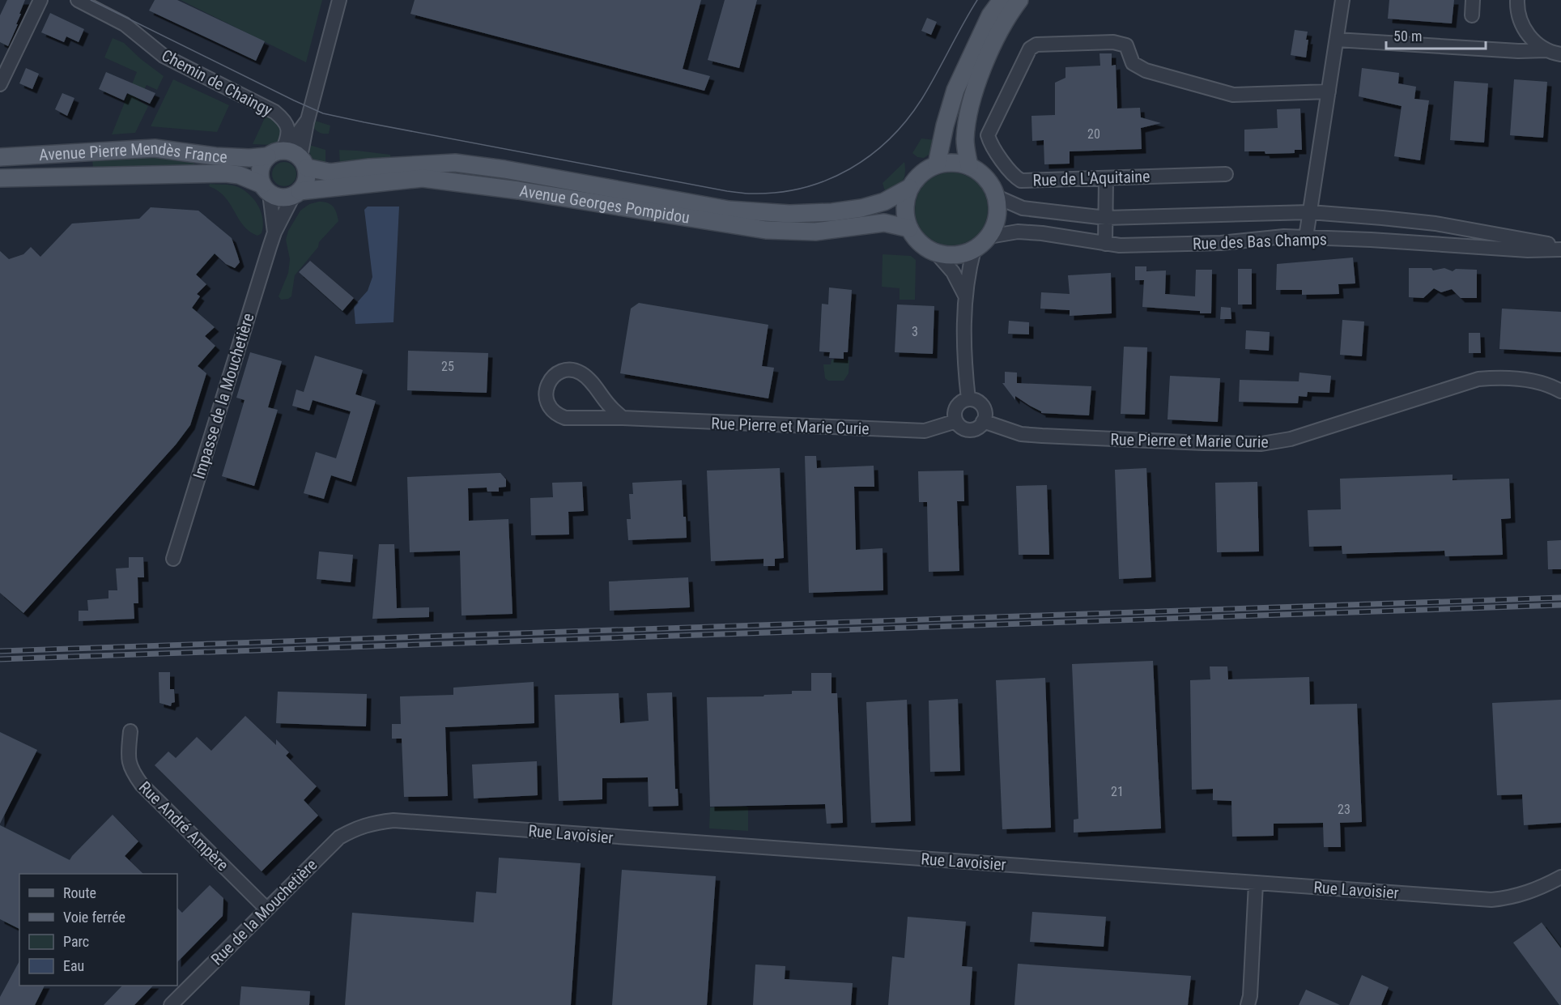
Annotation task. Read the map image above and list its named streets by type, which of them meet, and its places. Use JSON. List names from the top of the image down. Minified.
{"streets":{"main road":["Avenue Pierre Mendès France","Avenue Georges Pompidou"],"street":["Chemin de Chaingy","Rue de L'Aquitaine","Rue des Bas Champs","Impasse de la Mouchetière","Rue Pierre et Marie Curie","Rue André Ampère","Rue Lavoisier","Rue de la Mouchetière"]},"crossings":[["Chemin de Chaingy","Avenue Pierre Mendès France"],["Chemin de Chaingy","Avenue Georges Pompidou"],["Chemin de Chaingy","Impasse de la Mouchetière"],["Avenue Pierre Mendès France","Avenue Georges Pompidou"],["Avenue Pierre Mendès France","Impasse de la Mouchetière"],["Avenue Georges Pompidou","Rue des Bas Champs"],["Avenue Georges Pompidou","Impasse de la Mouchetière"],["Rue André Ampère","Rue de la Mouchetière"],["Rue Lavoisier","Rue de la Mouchetière"]],"house_numbers":["20","3","25","21","23"],"legend":["Route","Voie ferrée","Parc","Eau"],"scale_bar":"50 m"}
